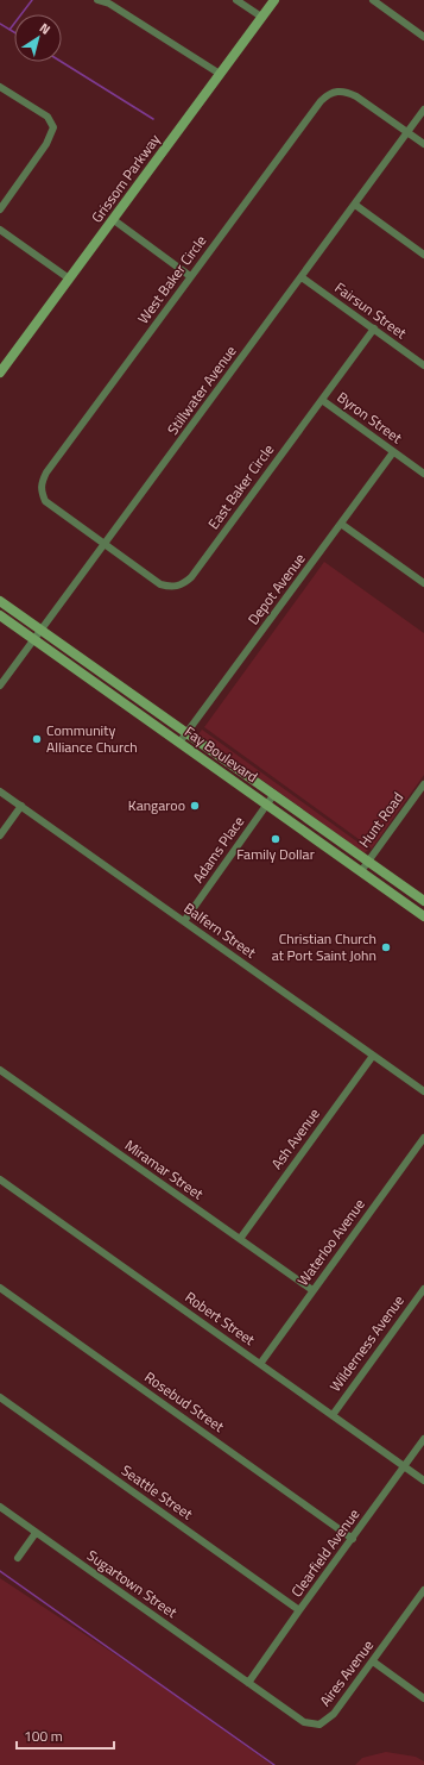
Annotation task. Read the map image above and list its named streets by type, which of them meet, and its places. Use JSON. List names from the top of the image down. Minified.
{"streets":{"main road":["Grissom Parkway","Fay Boulevard"],"street":["West Baker Circle","Fairsun Street","Stillwater Avenue","Byron Street","East Baker Circle","Depot Avenue","Hunt Road","Adams Place","Balfern Street","Ash Avenue","Miramar Street","Waterloo Avenue","Robert Street","Wilderness Avenue","Rosebud Street","Seattle Street","Clearfield Avenue","Sugartown Street","Aires Avenue"]},"crossings":[["West Baker Circle","Stillwater Avenue"],["West Baker Circle","East Baker Circle"],["Fairsun Street","Stillwater Avenue"],["Fairsun Street","East Baker Circle"],["Stillwater Avenue","East Baker Circle"],["Stillwater Avenue","Fay Boulevard"],["Byron Street","East Baker Circle"],["Byron Street","Depot Avenue"],["Depot Avenue","Fay Boulevard"],["Fay Boulevard","Hunt Road"],["Fay Boulevard","Adams Place"],["Adams Place","Balfern Street"],["Balfern Street","Ash Avenue"],["Ash Avenue","Miramar Street"],["Miramar Street","Waterloo Avenue"],["Waterloo Avenue","Robert Street"],["Robert Street","Wilderness Avenue"],["Robert Street","Clearfield Avenue"],["Rosebud Street","Clearfield Avenue"],["Seattle Street","Clearfield Avenue"],["Clearfield Avenue","Sugartown Street"],["Clearfield Avenue","Aires Avenue"],["Sugartown Street","Aires Avenue"]],"places":["Community Alliance Church","Kangaroo","Family Dollar","Christian Church at Port Saint John"],"scale_bar":"100 m","north":"top right"}
